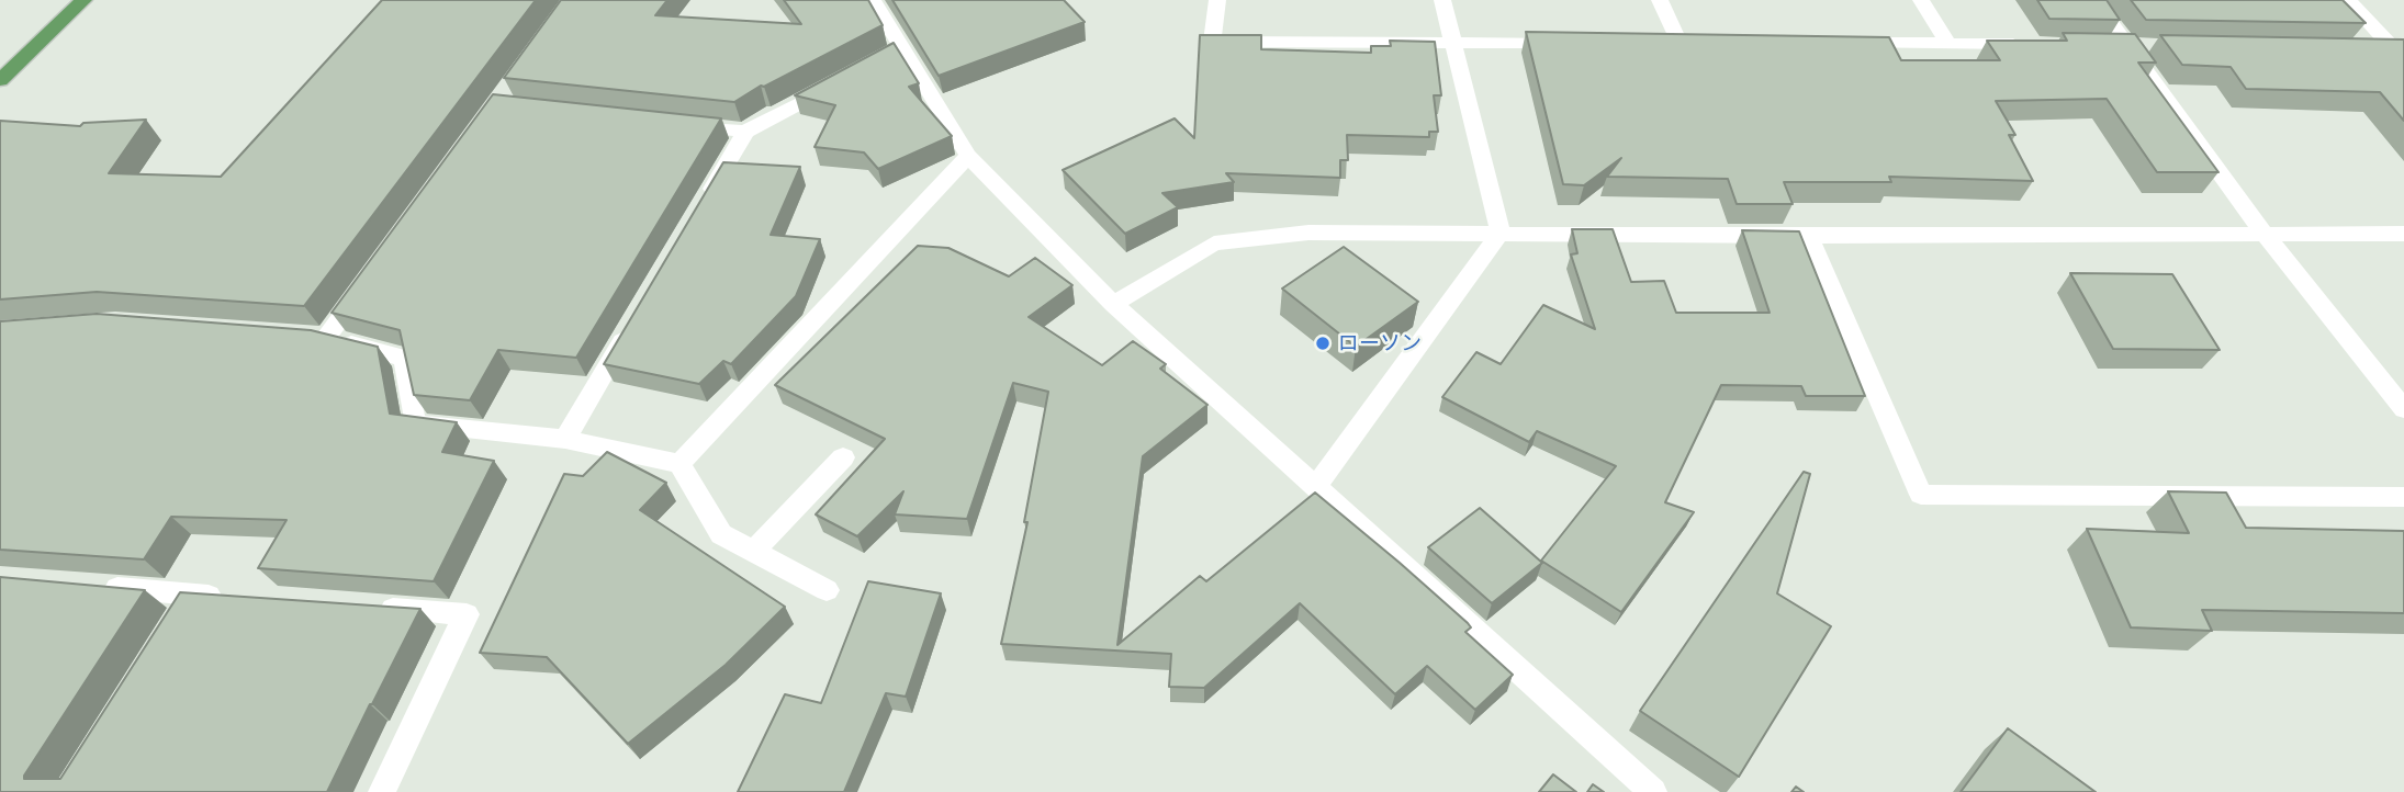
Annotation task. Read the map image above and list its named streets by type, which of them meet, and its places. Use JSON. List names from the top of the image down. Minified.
{"places":["ローソン"]}
